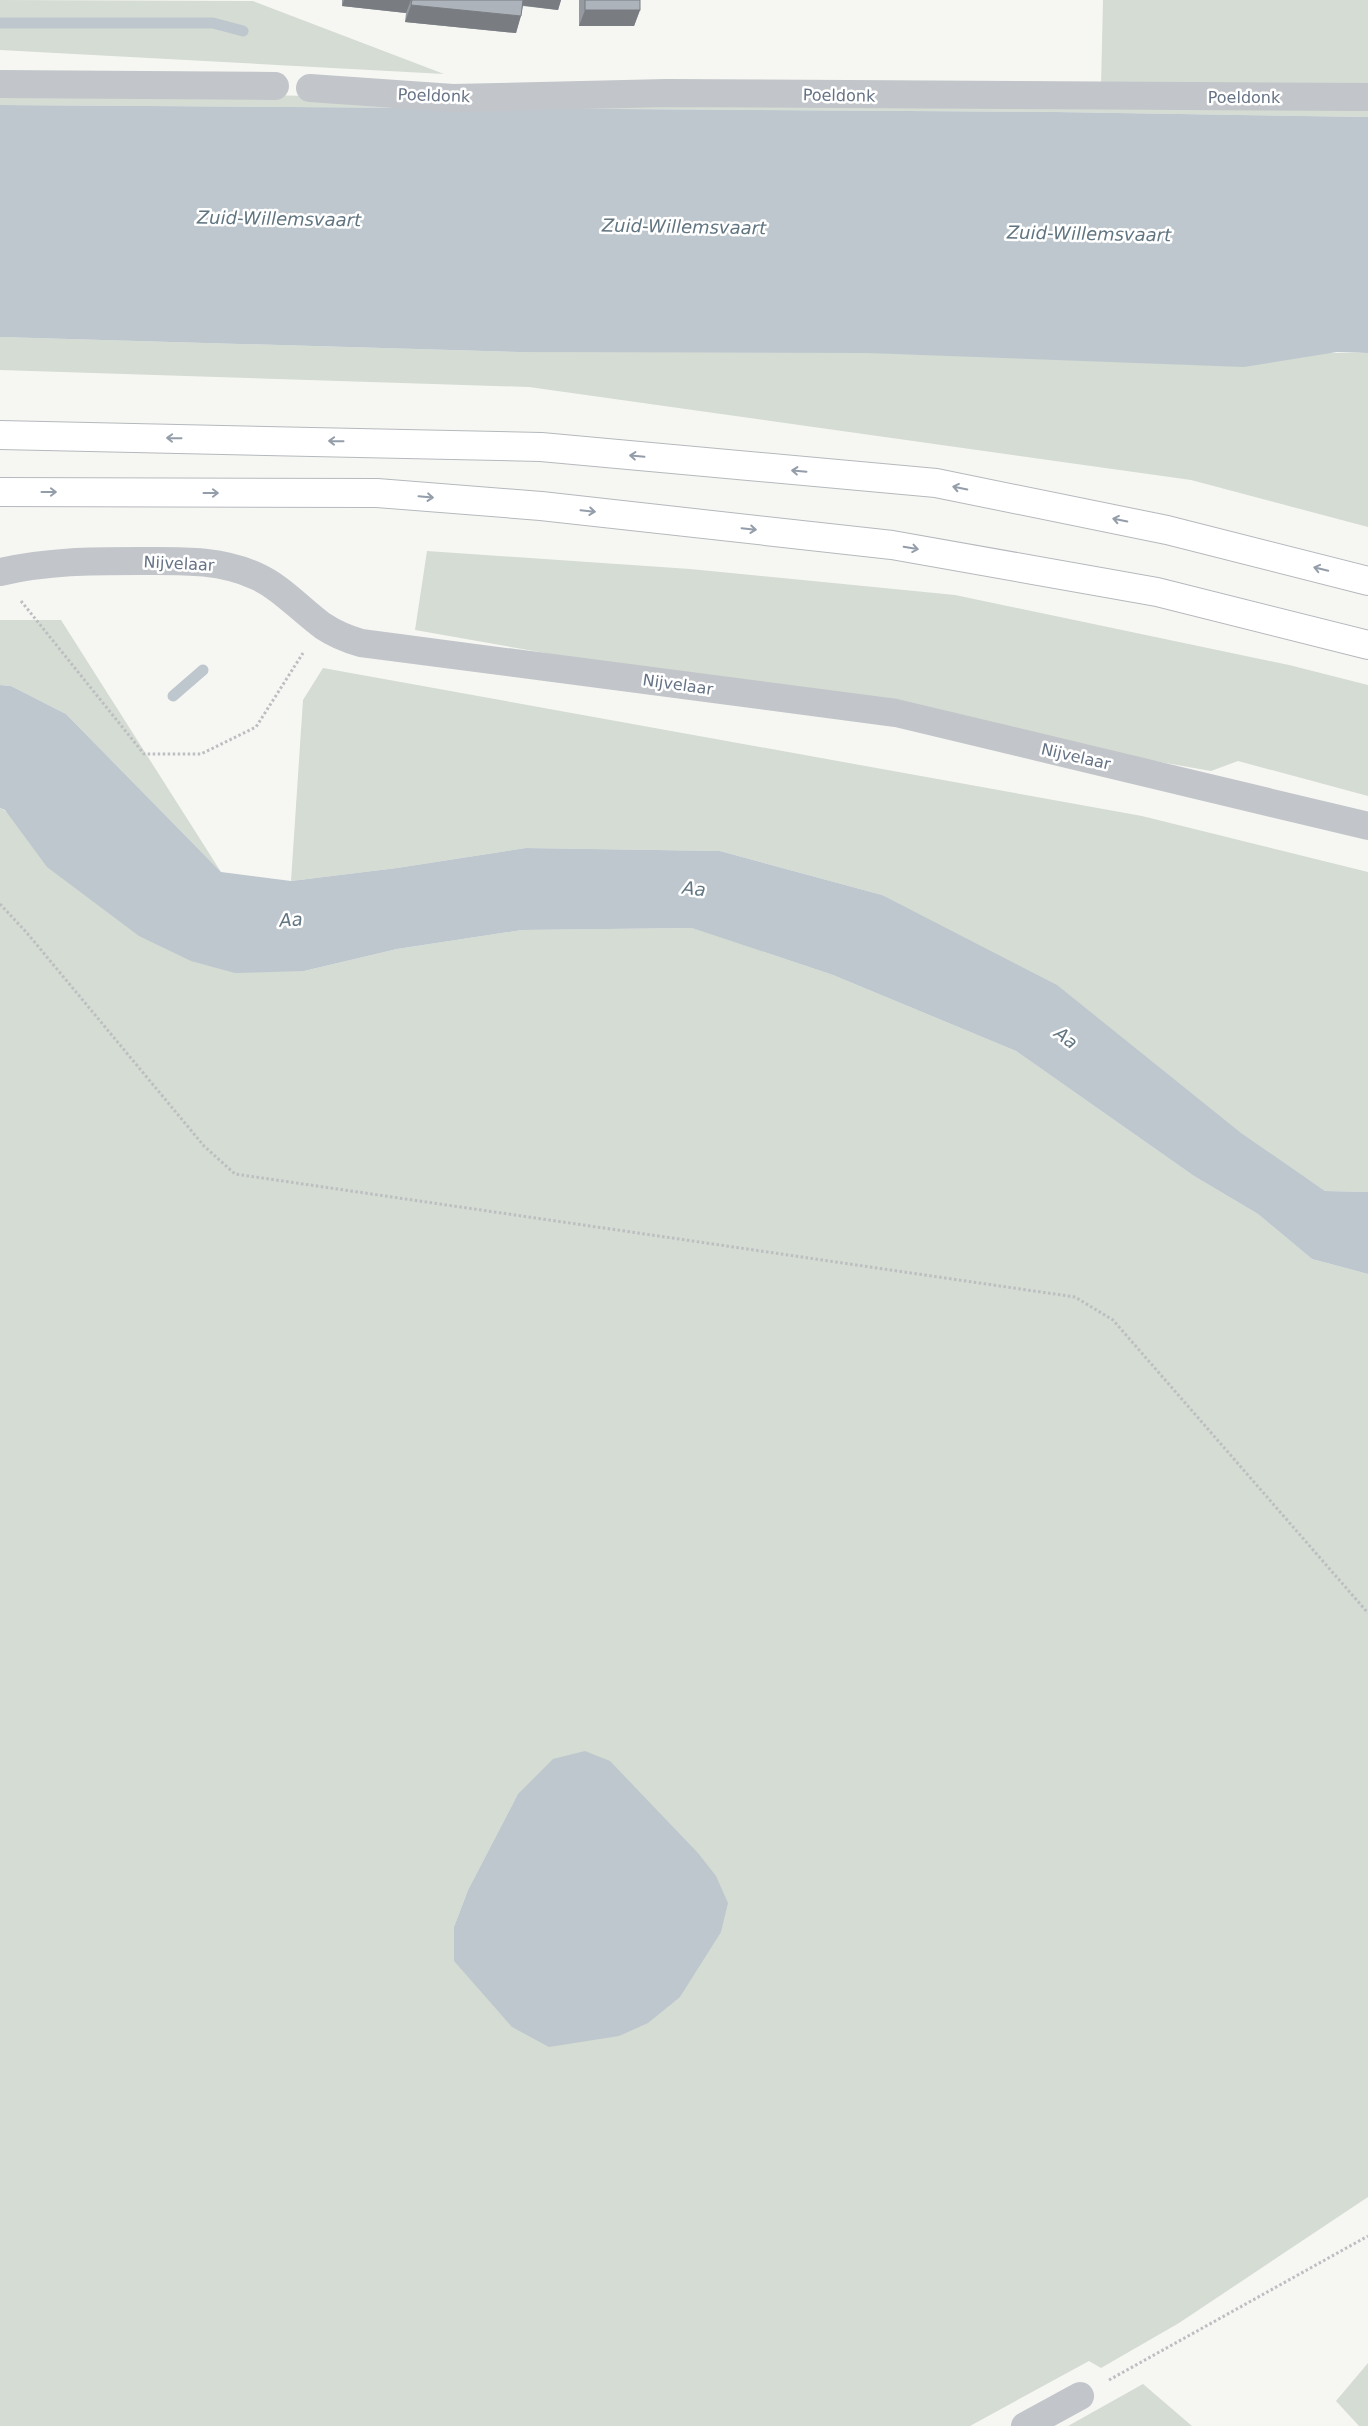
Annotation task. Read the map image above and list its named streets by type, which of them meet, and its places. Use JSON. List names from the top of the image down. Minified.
{"streets":{"street":["Poeldonk","Nijvelaar"]},"water":["Zuid-Willemsvaart","Aa"]}
